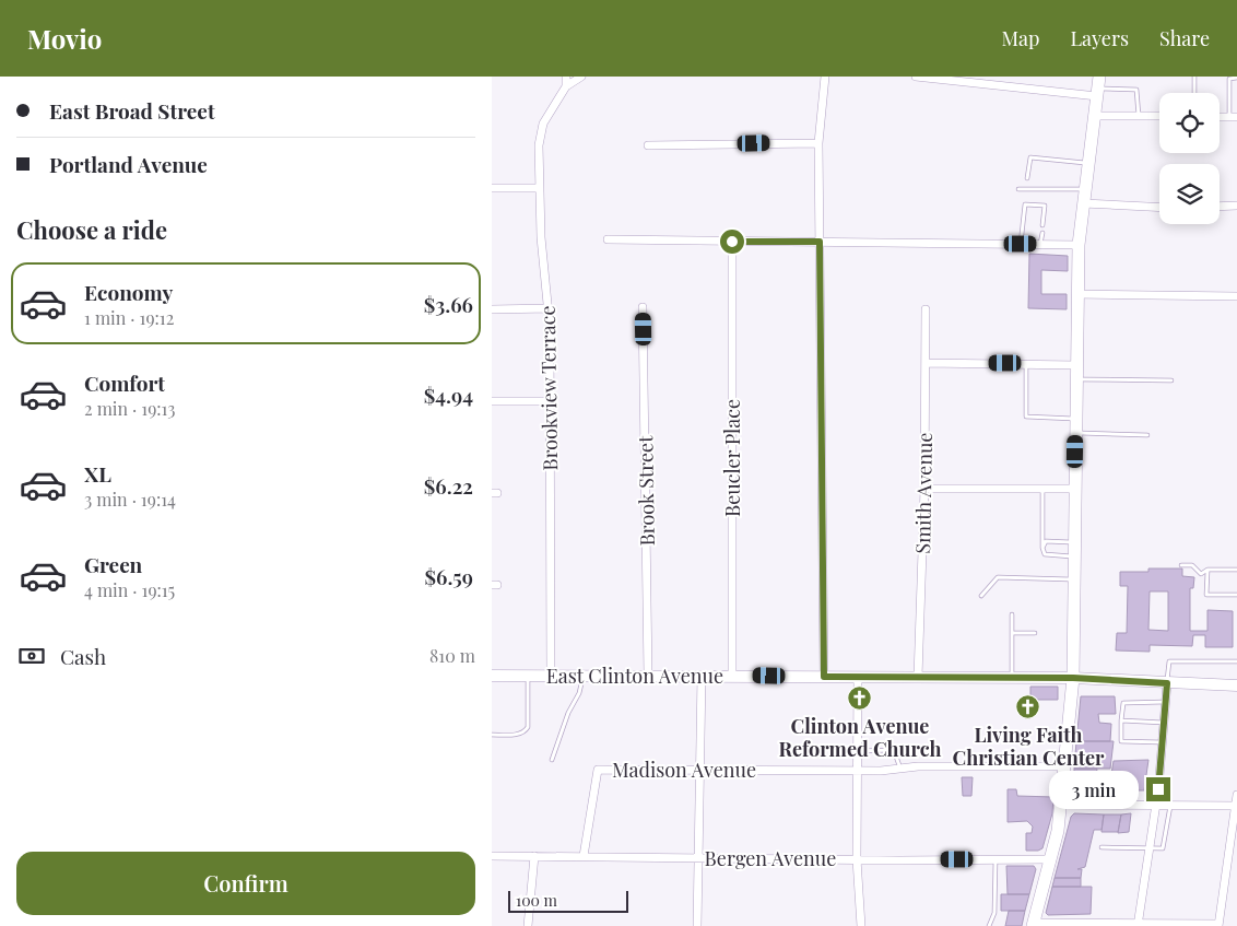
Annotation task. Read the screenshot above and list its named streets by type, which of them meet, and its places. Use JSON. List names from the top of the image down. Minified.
{"streets":{"street":["Brookview Terrace","Beucler Place","Brook Street","Smith Avenue","East Clinton Avenue","Madison Avenue","Bergen Avenue"]},"crossings":[["Brookview Terrace","East Clinton Avenue"],["Beucler Place","East Clinton Avenue"],["Brook Street","East Clinton Avenue"],["Smith Avenue","East Clinton Avenue"],["Madison Avenue","Bergen Avenue"]],"places":{"church":["Clinton Avenue Reformed Church","Living Faith Christian Center"]},"scale_bar":"100 m","page":{"header":"Movio","nav":["Map","Layers","Share"],"banner":["East Broad Street","Portland Avenue"],"heading":"Choose a ride","list":[{"name":"Economy","note":"1 min · 19:12","value":"$3.66"},{"name":"Comfort","note":"2 min · 19:13","value":"$4.94"},{"name":"XL","note":"3 min · 19:14","value":"$6.22"},{"name":"Green","note":"4 min · 19:15","value":"$6.59"}],"pay":["Cash","810 m"],"bubble":"3 min","buttons":"Confirm","scale":"100 m"}}
